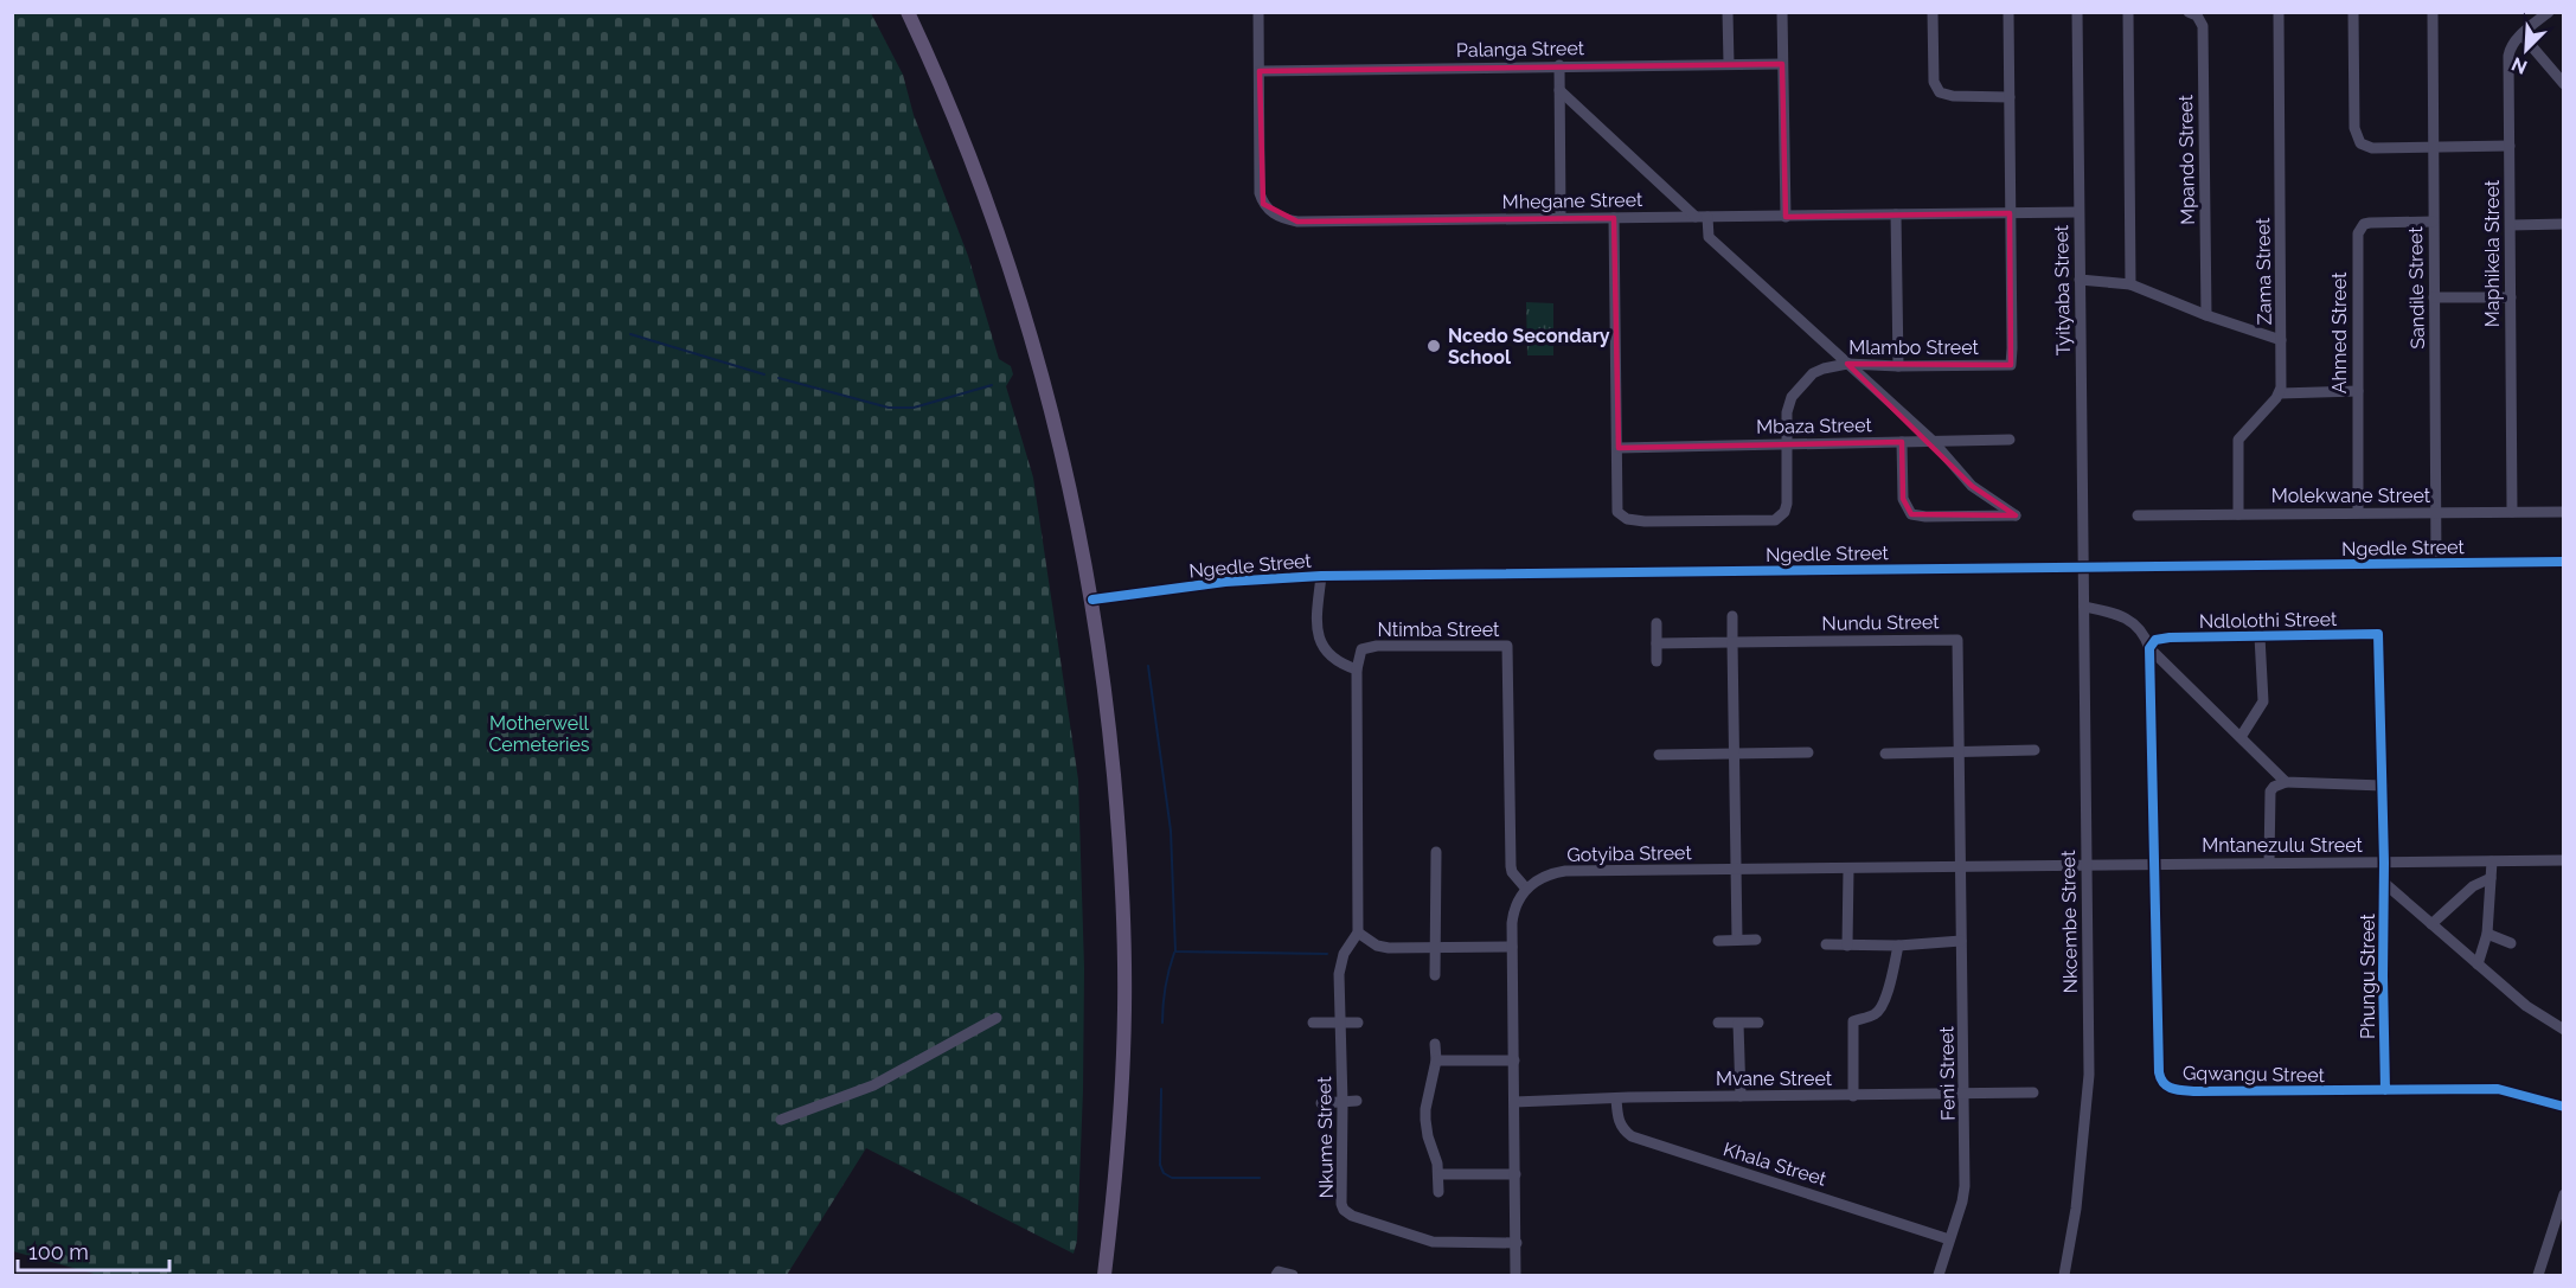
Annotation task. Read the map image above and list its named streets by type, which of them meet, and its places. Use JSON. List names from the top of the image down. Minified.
{"streets":{"street":["Palanga Street","Mpando Street","Mhegane Street","Maphikela Street","Zama Street","Sandile Street","Tyityaba Street","Ahmed Street","Mlambo Street","Mbaza Street","Molekwane Street","Ngedle Street","Ndlolothi Street","Nundu Street","Ntimba Street","Mntanezulu Street","Gotyiba Street","Nkcembe Street","Phungu Street","Feni Street","Gqwangu Street","Mvane Street","Nkume Street","Khala Street"]},"crossings":[["Palanga Street","Mhegane Street"],["Mhegane Street","Tyityaba Street"],["Mhegane Street","Mlambo Street"],["Maphikela Street","Molekwane Street"],["Sandile Street","Ahmed Street"],["Sandile Street","Molekwane Street"],["Sandile Street","Ngedle Street"],["Tyityaba Street","Ngedle Street"],["Tyityaba Street","Nkcembe Street"],["Ahmed Street","Molekwane Street"],["Mlambo Street","Mbaza Street"],["Ngedle Street","Nkcembe Street"],["Ndlolothi Street","Mntanezulu Street"],["Ndlolothi Street","Phungu Street"],["Nundu Street","Gotyiba Street"],["Nundu Street","Feni Street"],["Ntimba Street","Gotyiba Street"],["Mntanezulu Street","Gotyiba Street"],["Mntanezulu Street","Nkcembe Street"],["Mntanezulu Street","Phungu Street"],["Mntanezulu Street","Gqwangu Street"],["Gotyiba Street","Nkcembe Street"],["Gotyiba Street","Feni Street"],["Phungu Street","Gqwangu Street"],["Feni Street","Mvane Street"],["Feni Street","Khala Street"],["Mvane Street","Khala Street"]],"parks":["Motherwell Cemeteries"],"places":["Ncedo Secondary School"],"scale_bar":"100 m","north":"bottom left"}
